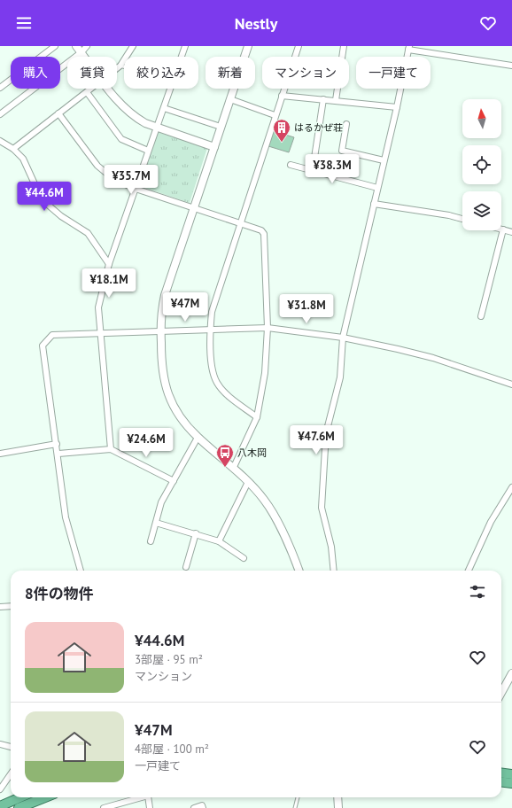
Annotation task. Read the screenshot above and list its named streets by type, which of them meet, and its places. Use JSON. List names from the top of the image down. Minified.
{"places":{"building":["はるかぜ荘"],"bus stop":["八木岡"]},"north":"top","page":{"header":"Nestly","chip":["購入","賃貸","絞り込み","新着","マンション","一戸建て"],"price":["¥38.3M","¥35.7M","¥44.6M","¥18.1M","¥47M","¥31.8M","¥47.6M","¥24.6M"],"heading":"8件の物件","list":[{"name":"¥44.6M","note":"3部屋 · 95 m² · マンション"},{"name":"¥47M","note":"4部屋 · 100 m² · 一戸建て"}]}}
